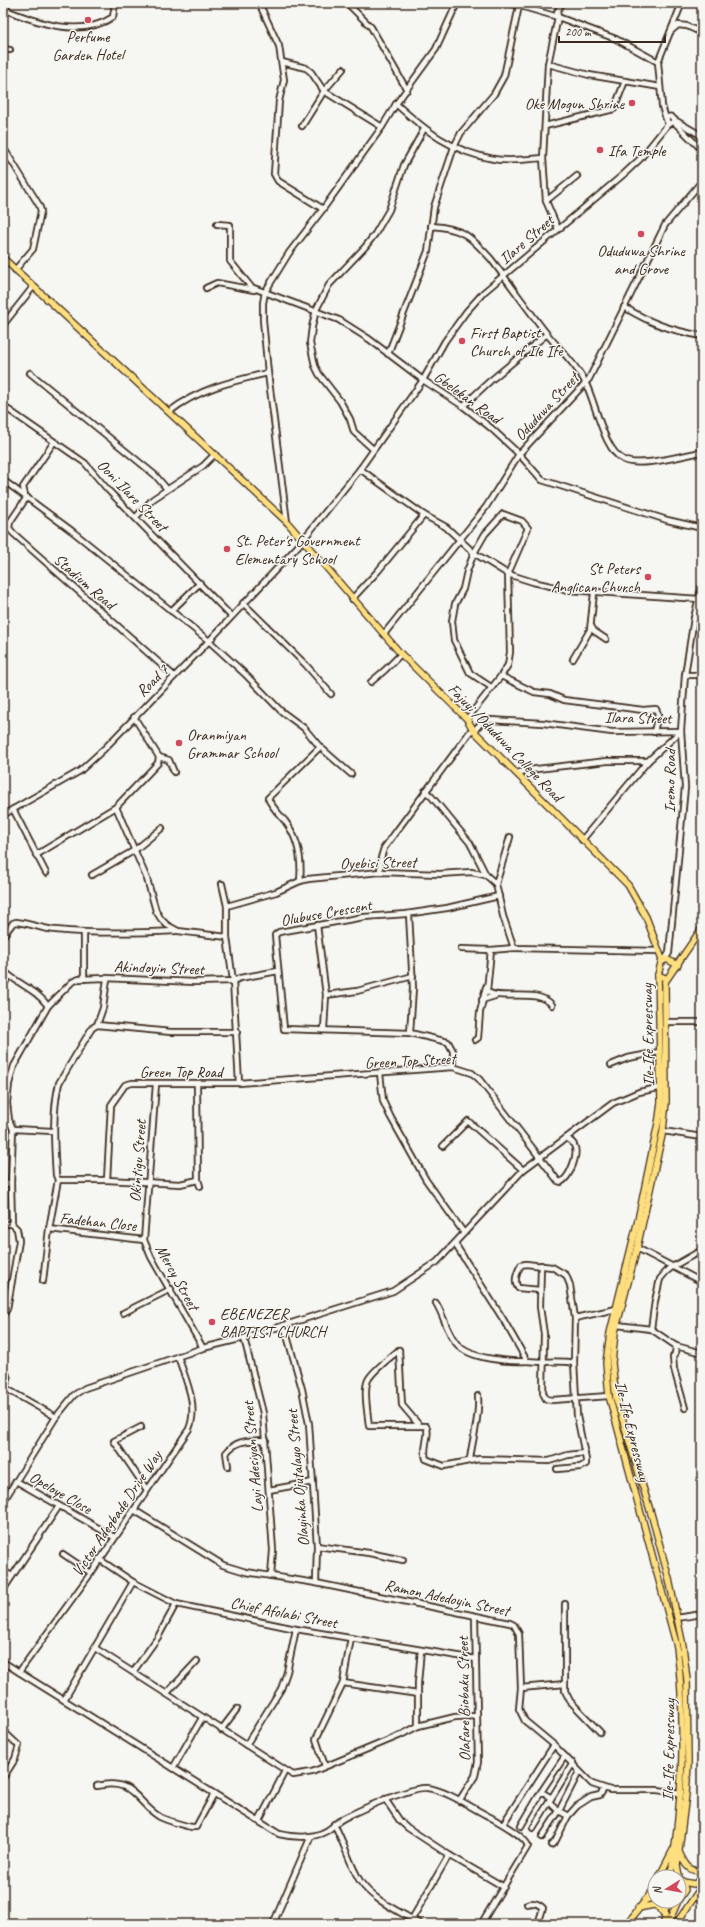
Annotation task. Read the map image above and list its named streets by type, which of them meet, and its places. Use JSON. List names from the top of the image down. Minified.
{"streets":{"main road":["Fajuyi /Oduduwa College Road","Ile-Ife Expressway"],"street":["Ilare Street","Gbelekan Road","Oduduwa Street","Ooni Ilare Street","Stadium Road","Road 7","Ilara Street","Iremo Road","Oyebisi Street","Olubuse Crescent","Akindoyin Street","Green Top Street","Green Top Road","Okintigu Street","Fadehan Close","Mercy Street","Layi Adesiyan Street","Olayinka Ojutalayo Street","Opeloye Close","Victor Adegbade Drive Way","Ramon Adedoyin Street","Chief Afolabi Street","Olafare Biobaku Street"]},"crossings":[["Ilare Street","Gbelekan Road"],["Ilare Street","Road 7"],["Gbelekan Road","Oduduwa Street"],["Oduduwa Street","Fajuyi /Oduduwa College Road"],["Ooni Ilare Street","Stadium Road"],["Ooni Ilare Street","Road 7"],["Stadium Road","Road 7"],["Road 7","Fajuyi /Oduduwa College Road"],["Ilara Street","Fajuyi /Oduduwa College Road"],["Ilara Street","Iremo Road"],["Ilara Street","Oyebisi Street"],["Fajuyi /Oduduwa College Road","Iremo Road"],["Olubuse Crescent","Akindoyin Street"],["Olubuse Crescent","Green Top Street"],["Ile-Ife Expressway","Ramon Adedoyin Street"],["Green Top Street","Green Top Road"],["Green Top Road","Okintigu Street"],["Okintigu Street","Fadehan Close"],["Okintigu Street","Mercy Street"],["Fadehan Close","Mercy Street"],["Layi Adesiyan Street","Ramon Adedoyin Street"],["Olayinka Ojutalayo Street","Ramon Adedoyin Street"],["Opeloye Close","Victor Adegbade Drive Way"],["Victor Adegbade Drive Way","Ramon Adedoyin Street"],["Victor Adegbade Drive Way","Chief Afolabi Street"],["Ramon Adedoyin Street","Olafare Biobaku Street"],["Chief Afolabi Street","Olafare Biobaku Street"]],"places":["Perfume Garden Hotel","Oke Mogun Shrine","Ifa Temple","Oduduwa Shrine and Grove","First Baptist Church of Ile Ife","St. Peter's Government Elementary School","St Peters Anglican Church","Oranmiyan Grammar School","EBENEZER BAPTIST CHURCH"],"scale_bar":"200 m","north":"left"}
